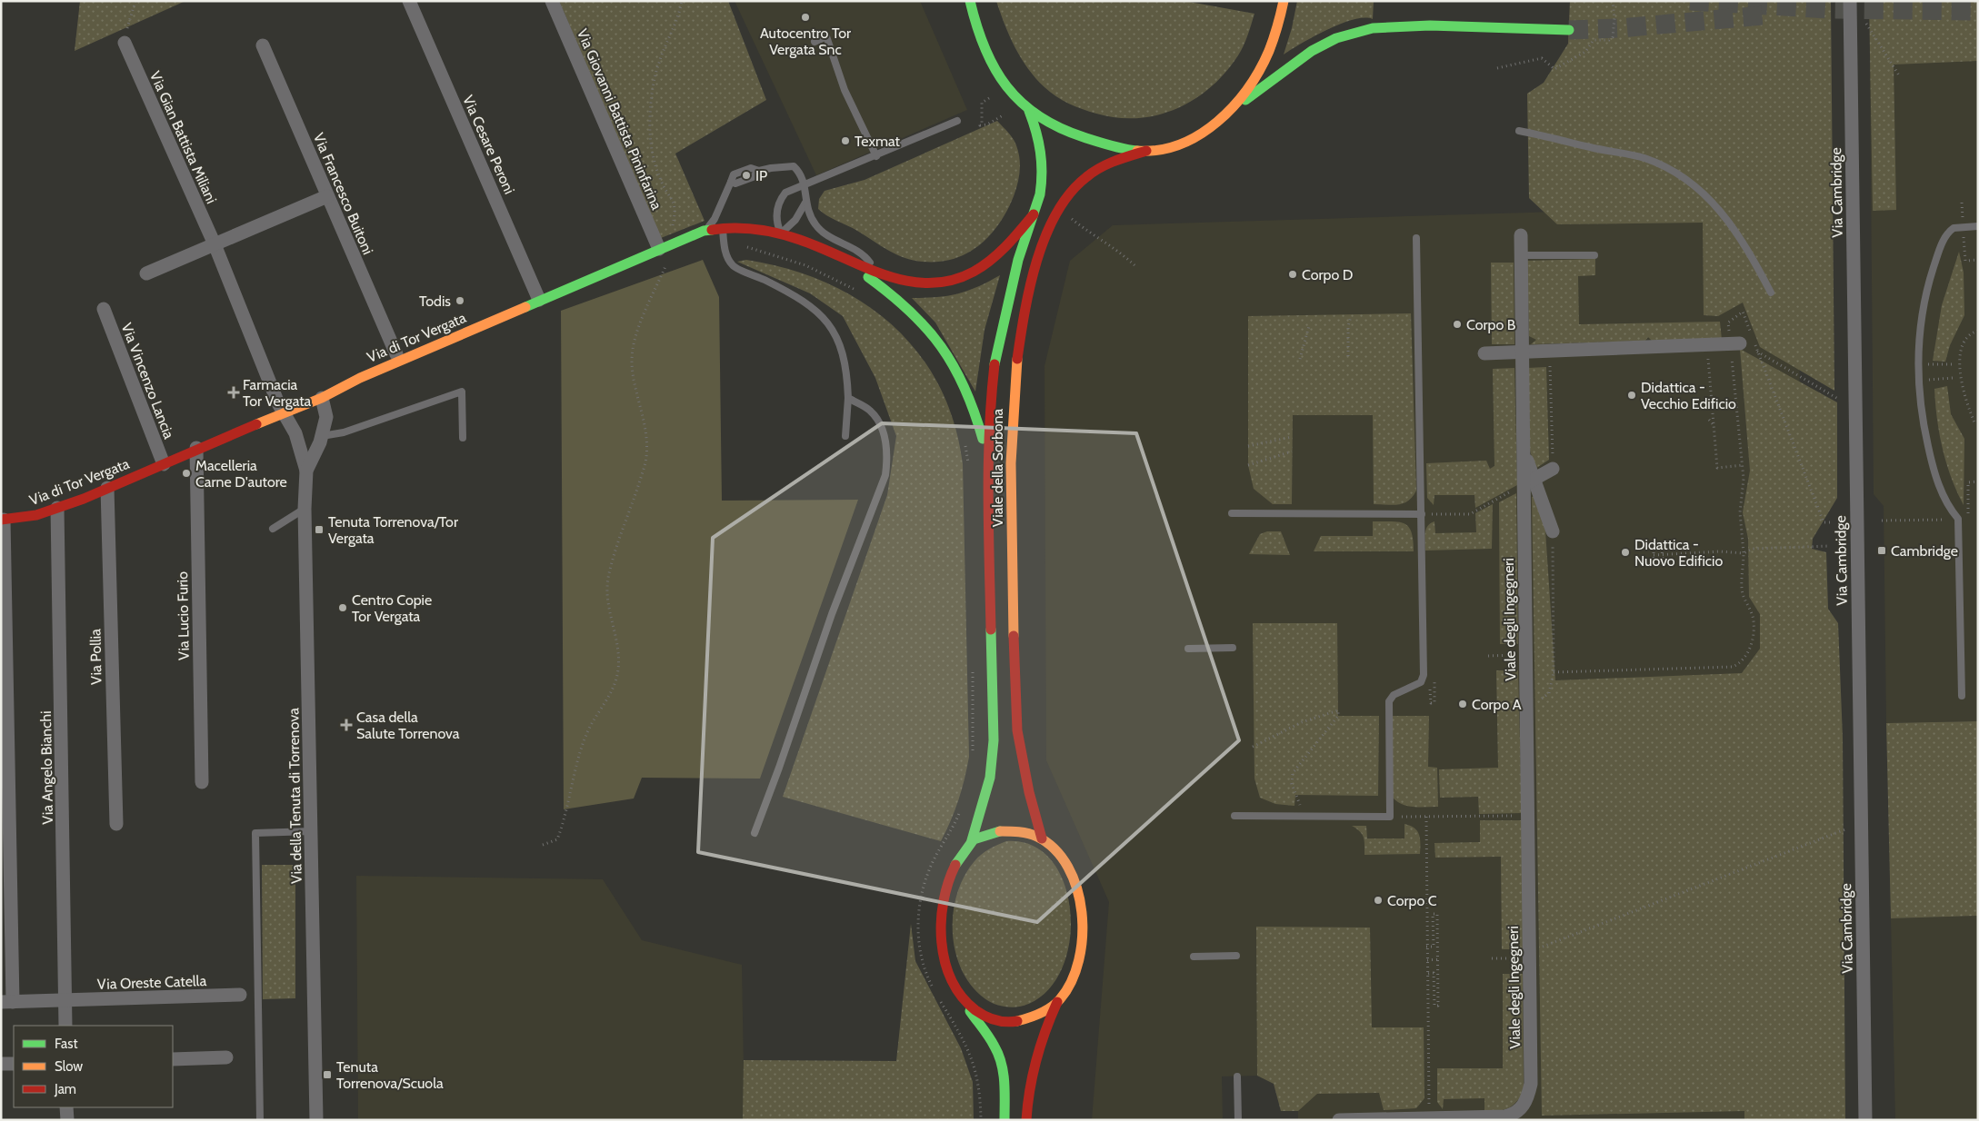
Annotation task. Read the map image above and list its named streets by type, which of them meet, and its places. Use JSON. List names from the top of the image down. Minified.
{"streets":{"street":["Via Giovanni Battista Pininfarina","Via Gian Battista Miliani","Via Cesare Peroni","Via Cambridge","Via Francesco Buitoni","Via di Tor Vergata","Via Vincenzo Lancia","Viale della Sorbona","Via Lucio Furio","Viale degli Ingegneri","Via Pollia","Via Angelo Bianchi","Via della Tenuta di Torrenova","Via Oreste Catella"]},"crossings":[["Via Giovanni Battista Pininfarina","Via di Tor Vergata"],["Via Gian Battista Miliani","Via di Tor Vergata"],["Via Gian Battista Miliani","Via della Tenuta di Torrenova"],["Via Cesare Peroni","Via di Tor Vergata"],["Via di Tor Vergata","Via Vincenzo Lancia"],["Via di Tor Vergata","Viale della Sorbona"],["Via di Tor Vergata","Via Lucio Furio"],["Via di Tor Vergata","Via Pollia"],["Via di Tor Vergata","Via Angelo Bianchi"],["Via di Tor Vergata","Via della Tenuta di Torrenova"],["Via Angelo Bianchi","Via Oreste Catella"]],"places":{"other":["Autocentro Tor Vergata Snc","Texmat","IP","Corpo D","Todis","Corpo B","Didattica - Vecchio Edificio","Macelleria Carne D'autore","Didattica - Nuovo Edificio","Centro Copie Tor Vergata","Corpo A","Corpo C"],"health":["Farmacia Tor Vergata","Casa della Salute Torrenova"],"transit":["Tenuta Torrenova/Tor Vergata","Cambridge","Tenuta Torrenova/Scuola"]},"legend":["Fast","Slow","Jam"]}
